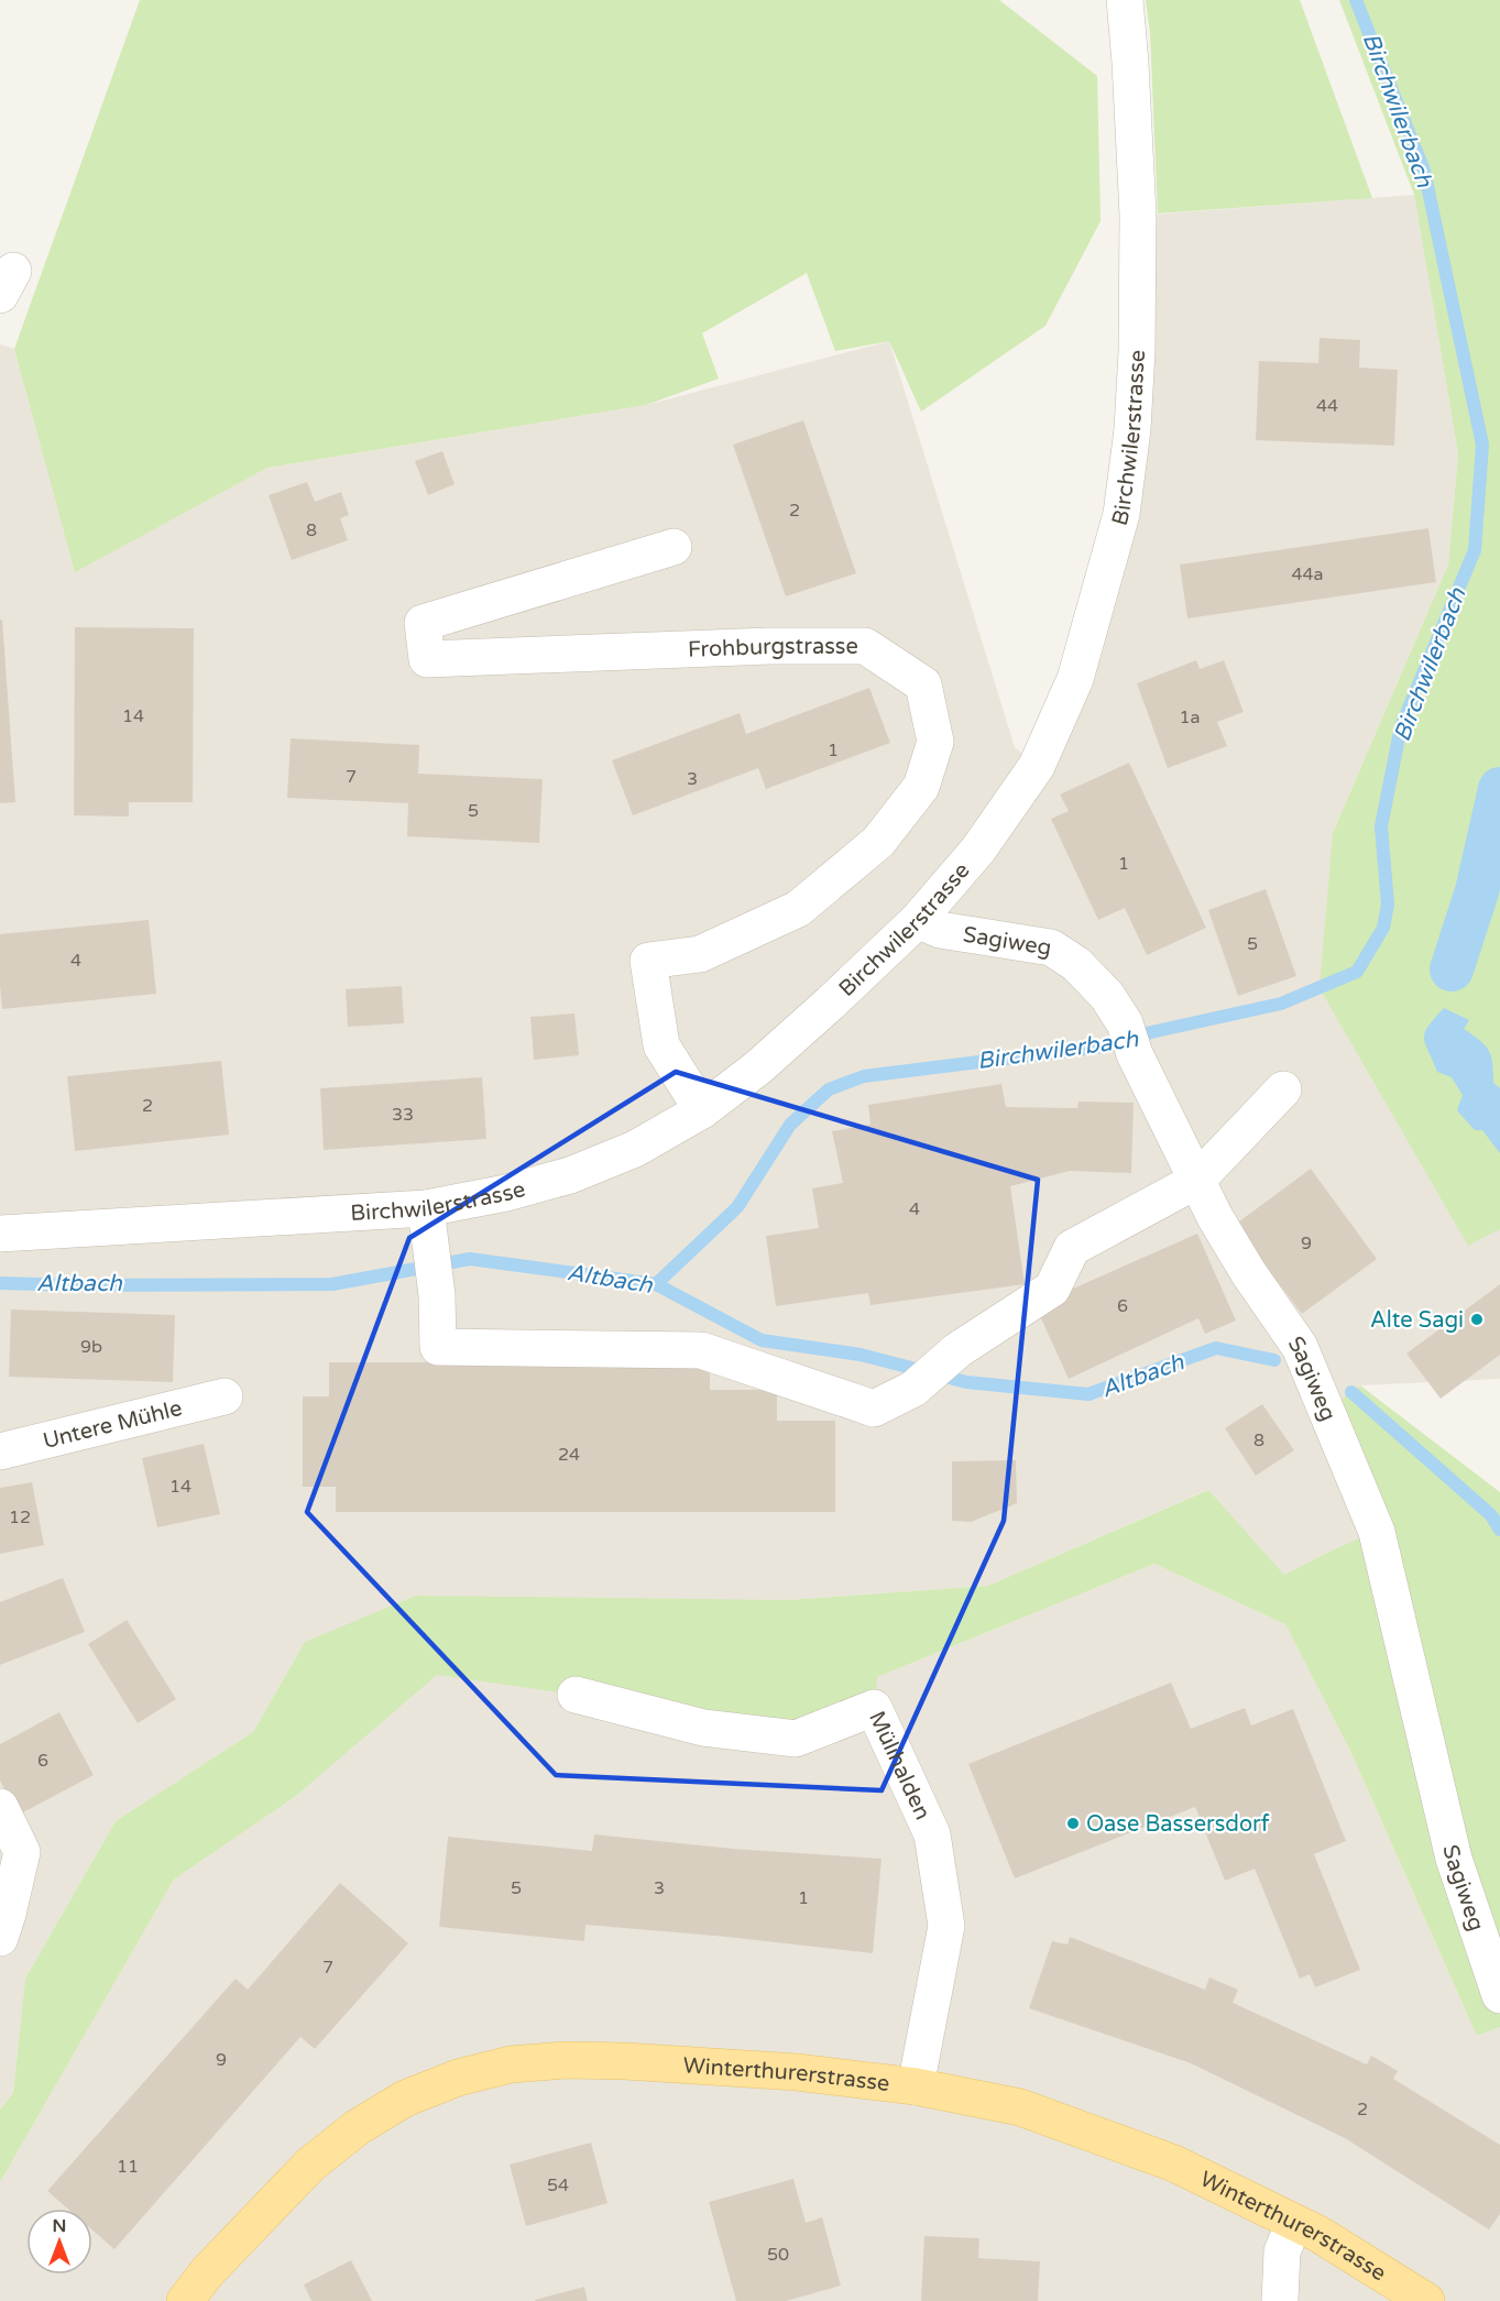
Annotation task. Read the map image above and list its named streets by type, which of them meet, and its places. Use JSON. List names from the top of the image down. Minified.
{"streets":{"main road":["Winterthurerstrasse"],"street":["Birchwilerstrasse","Frohburgstrasse","Sagiweg","Untere Mühle","Mülihalden"]},"crossings":[["Birchwilerstrasse","Frohburgstrasse"],["Birchwilerstrasse","Sagiweg"],["Mülihalden","Winterthurerstrasse"]],"water":["Birchwilerbach","Altbach"],"places":["Alte Sagi","Oase Bassersdorf"],"house_numbers":["44","2","8","44a","14","1a","1","7","3","5","1","5","4","2","33","4","9","6","9b","8","24","14","12","6","5","3","1","7","9","2","11","54","50"],"north":"top"}
